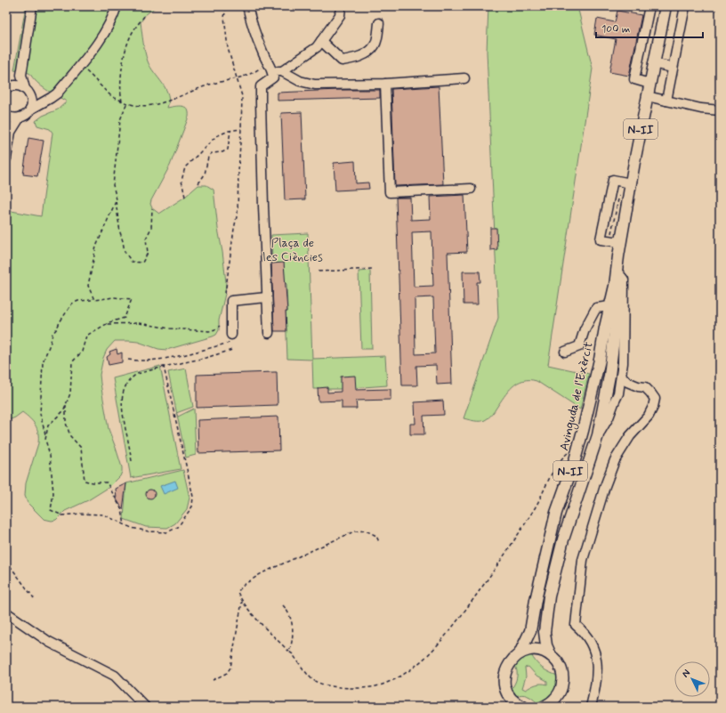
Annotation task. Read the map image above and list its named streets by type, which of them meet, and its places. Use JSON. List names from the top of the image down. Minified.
{"streets":{"main road":["N-II","Avinguda de l'Exèrcit"]},"crossings":[["N-II","Avinguda de l'Exèrcit"]],"parks":["Plaça de les Ciències"],"scale_bar":"100 m","north":"top left"}
